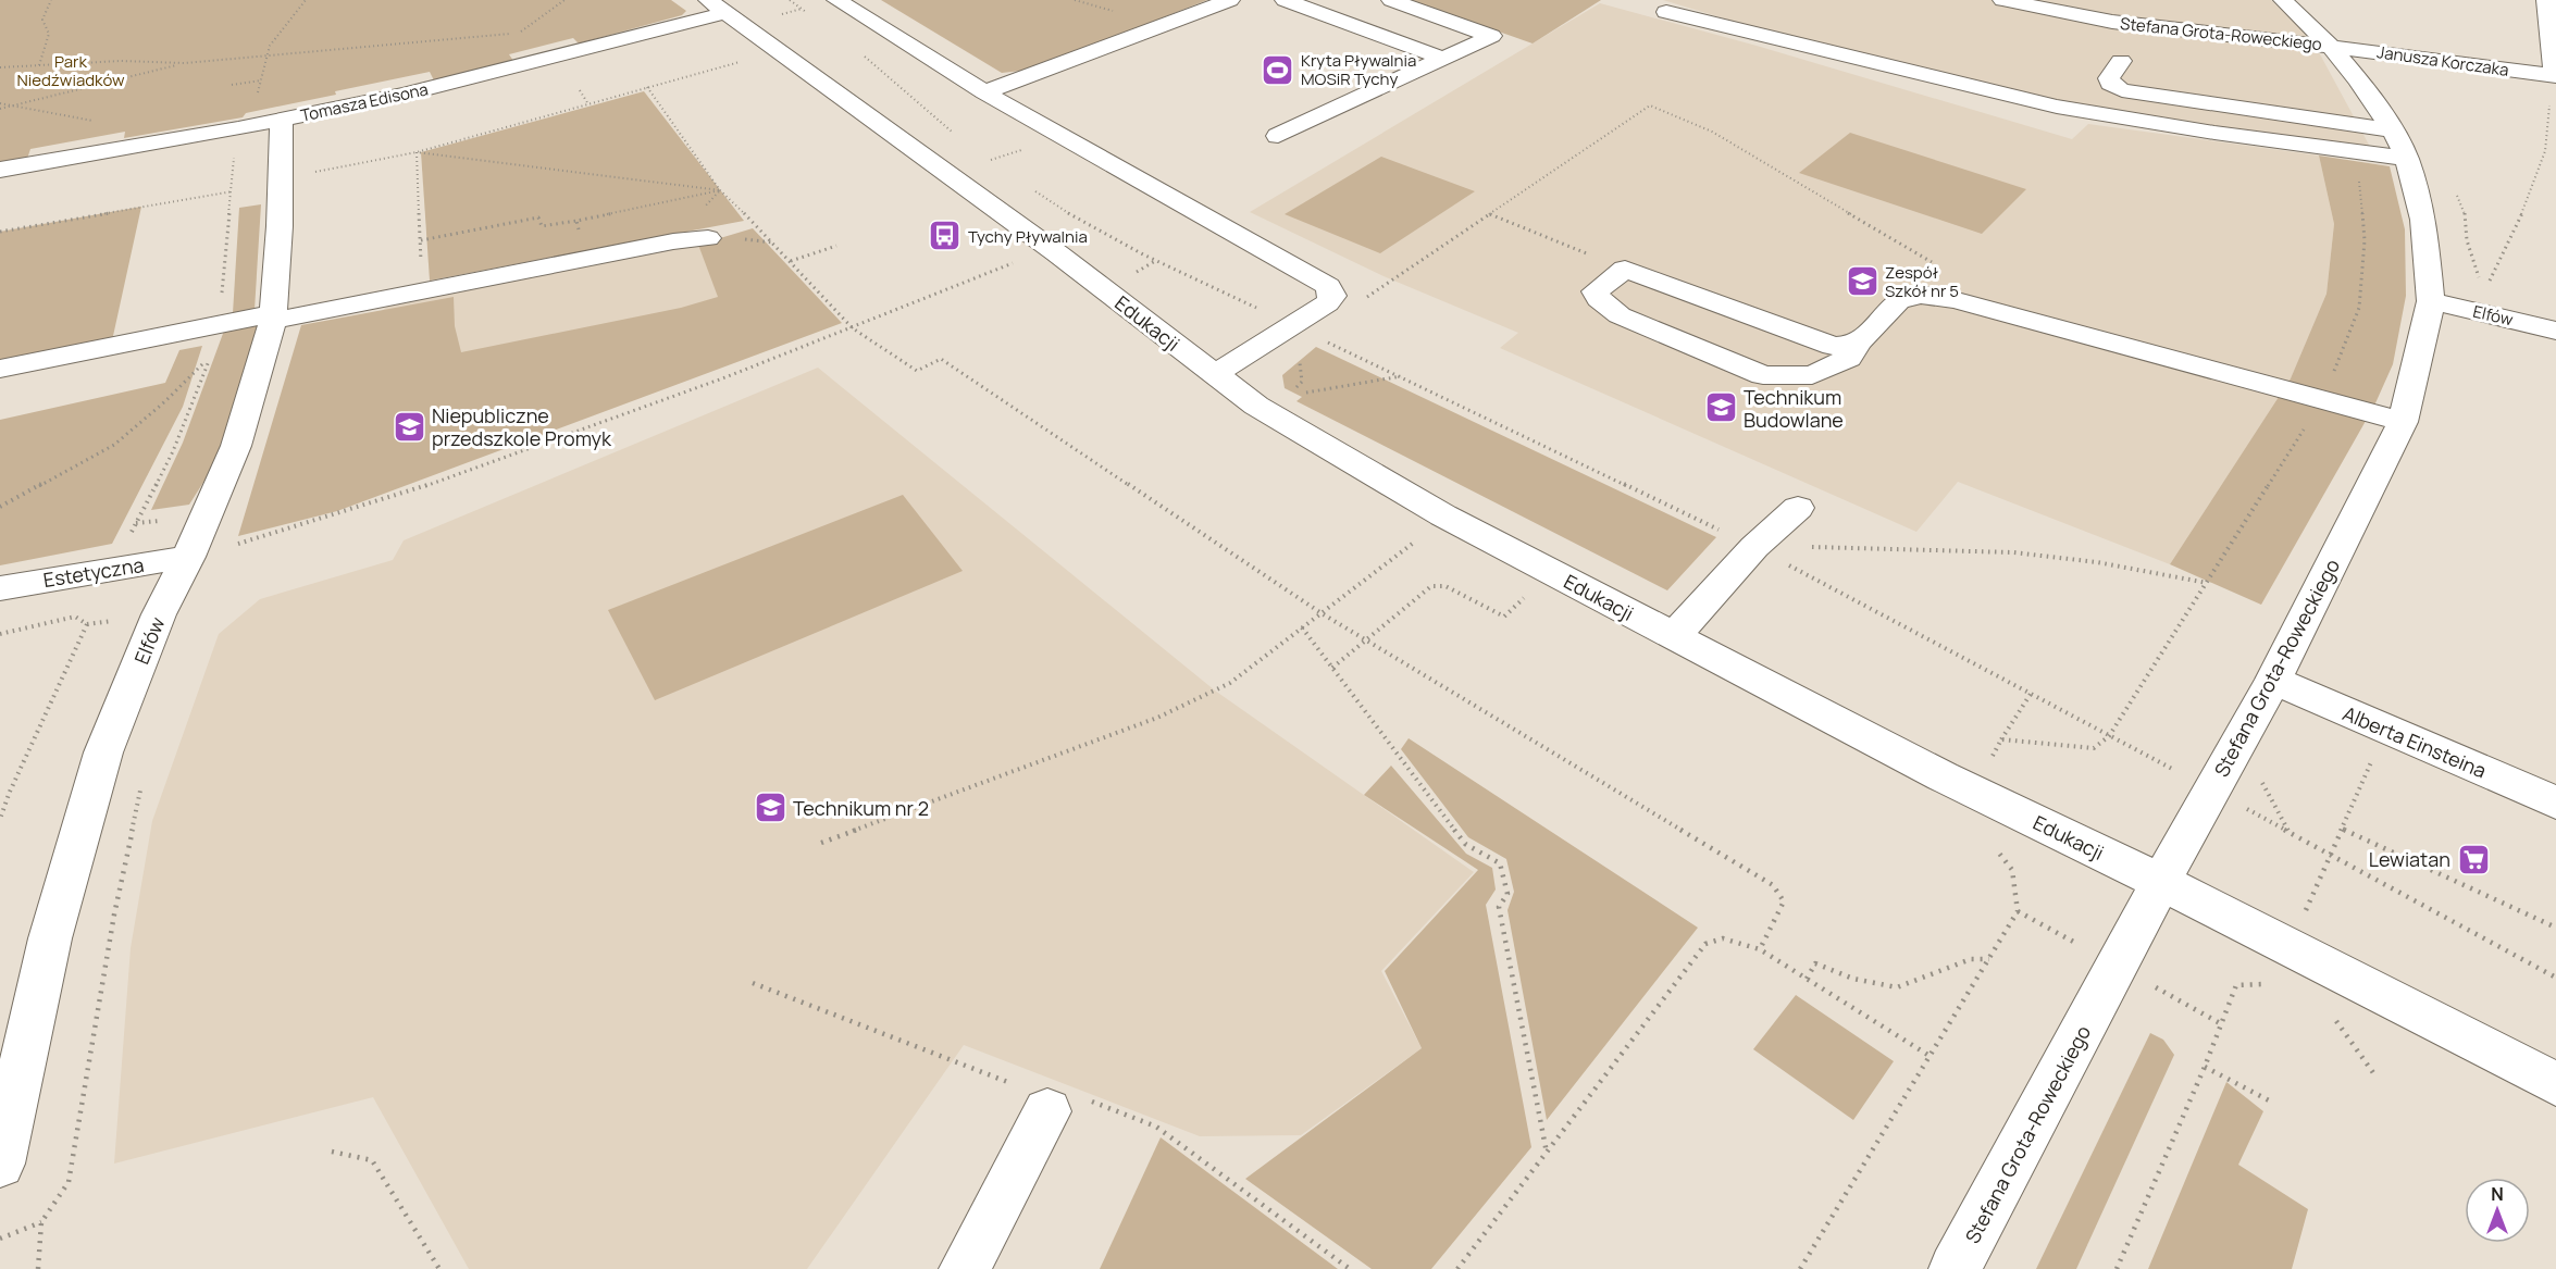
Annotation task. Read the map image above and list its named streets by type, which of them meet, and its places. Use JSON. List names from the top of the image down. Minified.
{"streets":{"street":["Stefana Grota-Roweckiego","Janusza Korczaka","Tomasza Edisona","Elfów","Edukacji","Estetyczna","Alberta Einsteina"]},"crossings":[["Stefana Grota-Roweckiego","Janusza Korczaka"],["Stefana Grota-Roweckiego","Elfów"],["Stefana Grota-Roweckiego","Edukacji"],["Stefana Grota-Roweckiego","Alberta Einsteina"],["Tomasza Edisona","Elfów"],["Tomasza Edisona","Edukacji"],["Elfów","Estetyczna"]],"parks":["Park Niedźwiadków"],"places":{"sports":["Kryta Pływalnia MOSiR Tychy"],"bus stop":["Tychy Pływalnia"],"school or university":["Zespół Szkół nr 5","Technikum Budowlane","Niepubliczne przedszkole Promyk","Technikum nr 2"],"supermarket":["Lewiatan"]},"north":"top"}
